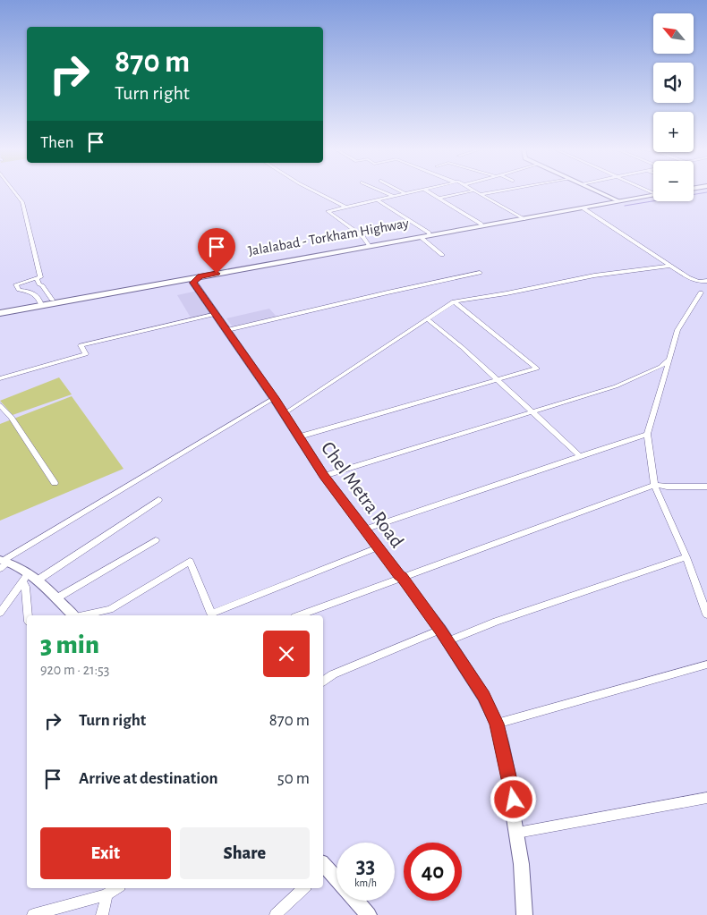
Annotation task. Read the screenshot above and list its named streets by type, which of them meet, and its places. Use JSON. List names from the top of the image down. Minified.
{"streets":{"highway":["Jalalabad - Torkham Highway"],"street":["Chel Metra Road"]},"crossings":[["Jalalabad - Torkham Highway","Chel Metra Road"]],"north":"top left","page":{"map_buttons":["+","−"],"turn":["870 m","Turn right"],"then":"Then","heading":["3 min","920 m · 21:53"],"list":[{"name":"Turn right","value":"870 m"},{"name":"Arrive at destination","value":"50 m"}],"buttons":["Exit","Share"],"speed":"33 km/h","limit":"40"}}
